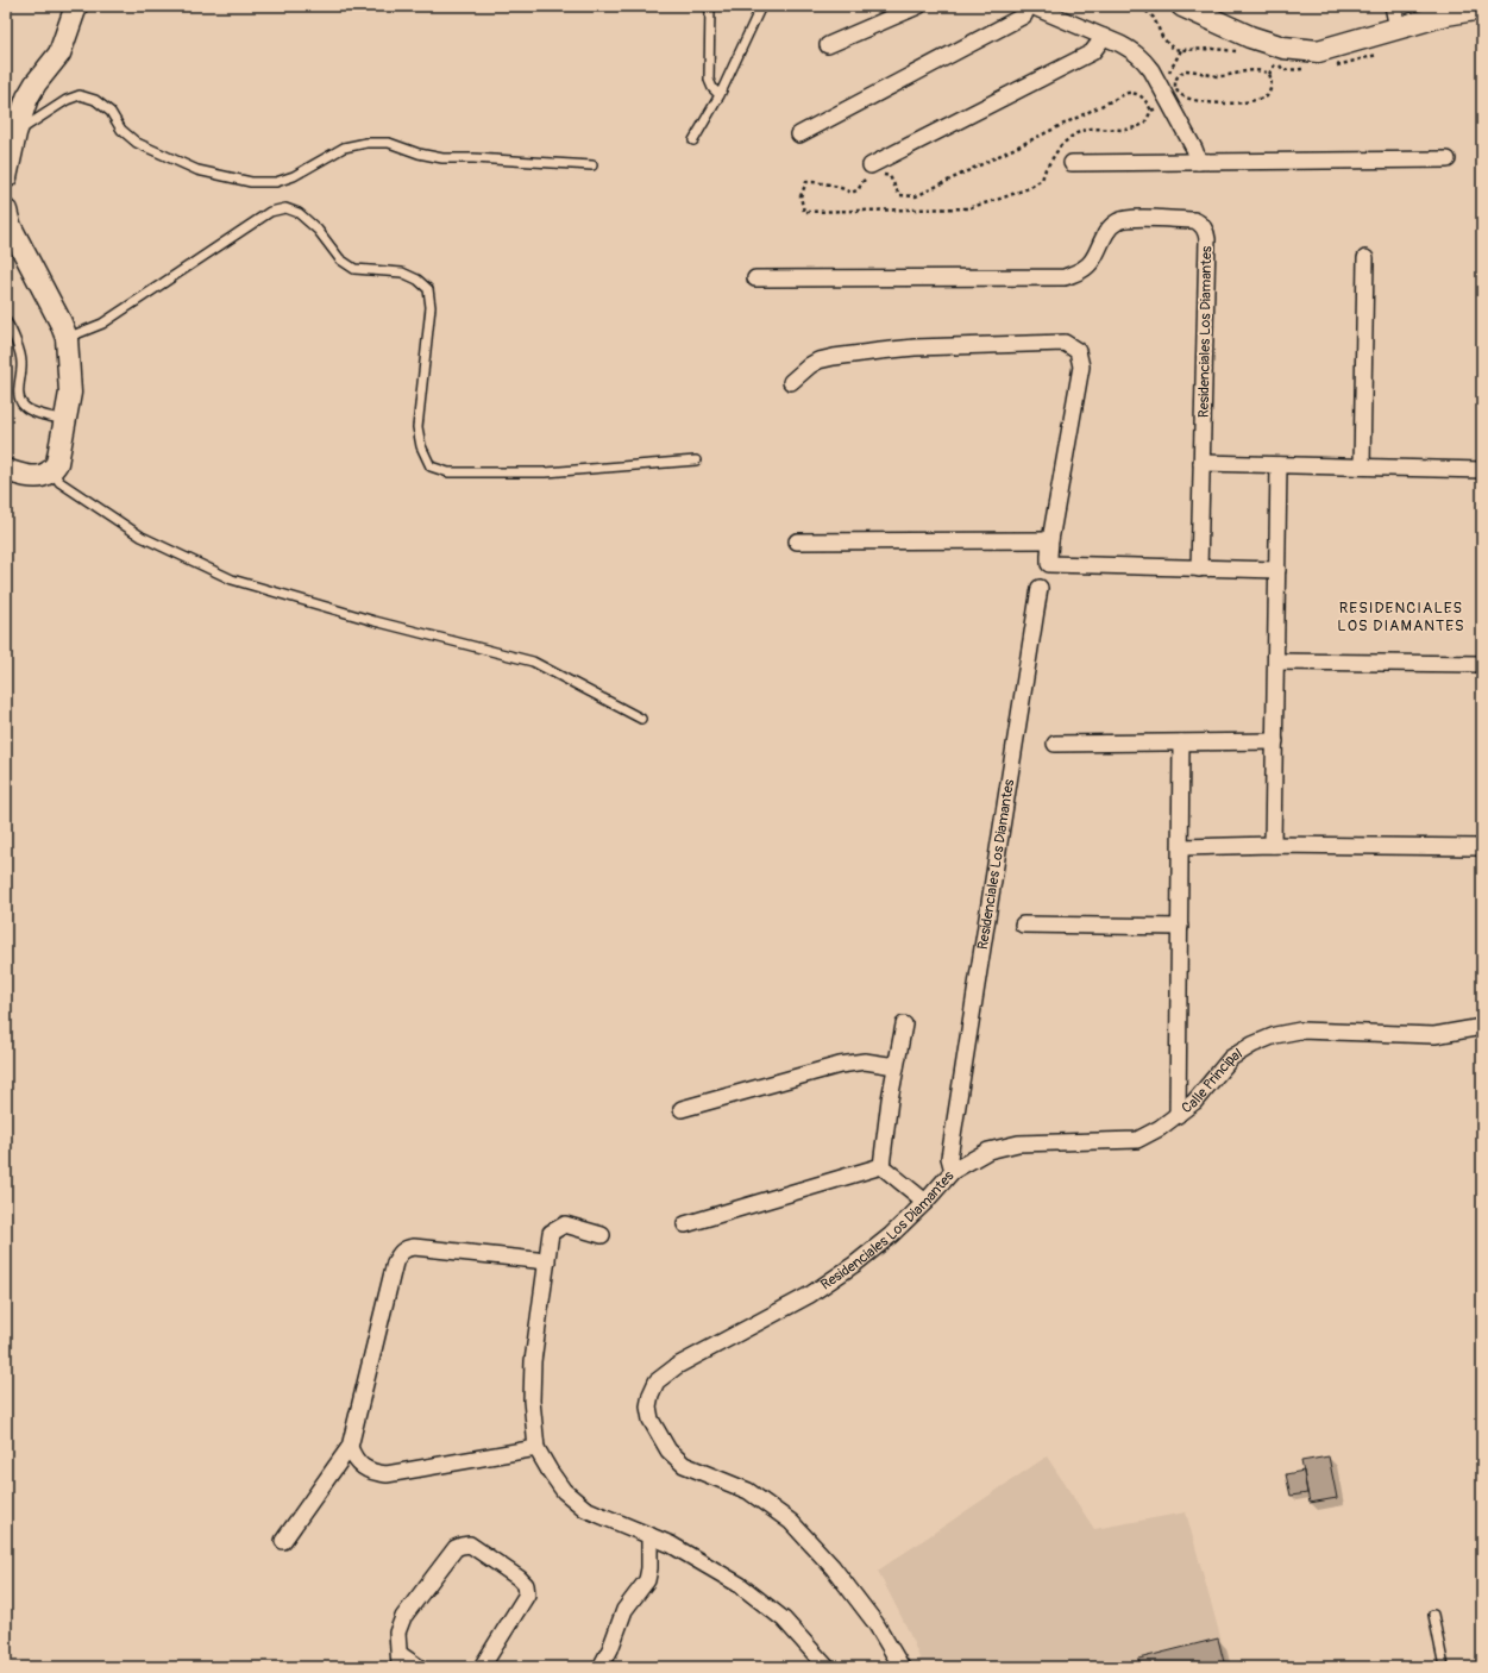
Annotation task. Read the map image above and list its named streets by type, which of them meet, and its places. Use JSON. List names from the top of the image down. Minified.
{"streets":{"street":["Residenciales Los Diamantes","Calle Principal"]},"crossings":[["Residenciales Los Diamantes","Calle Principal"]],"districts":["RESIDENCIALES LOS DIAMANTES"]}
